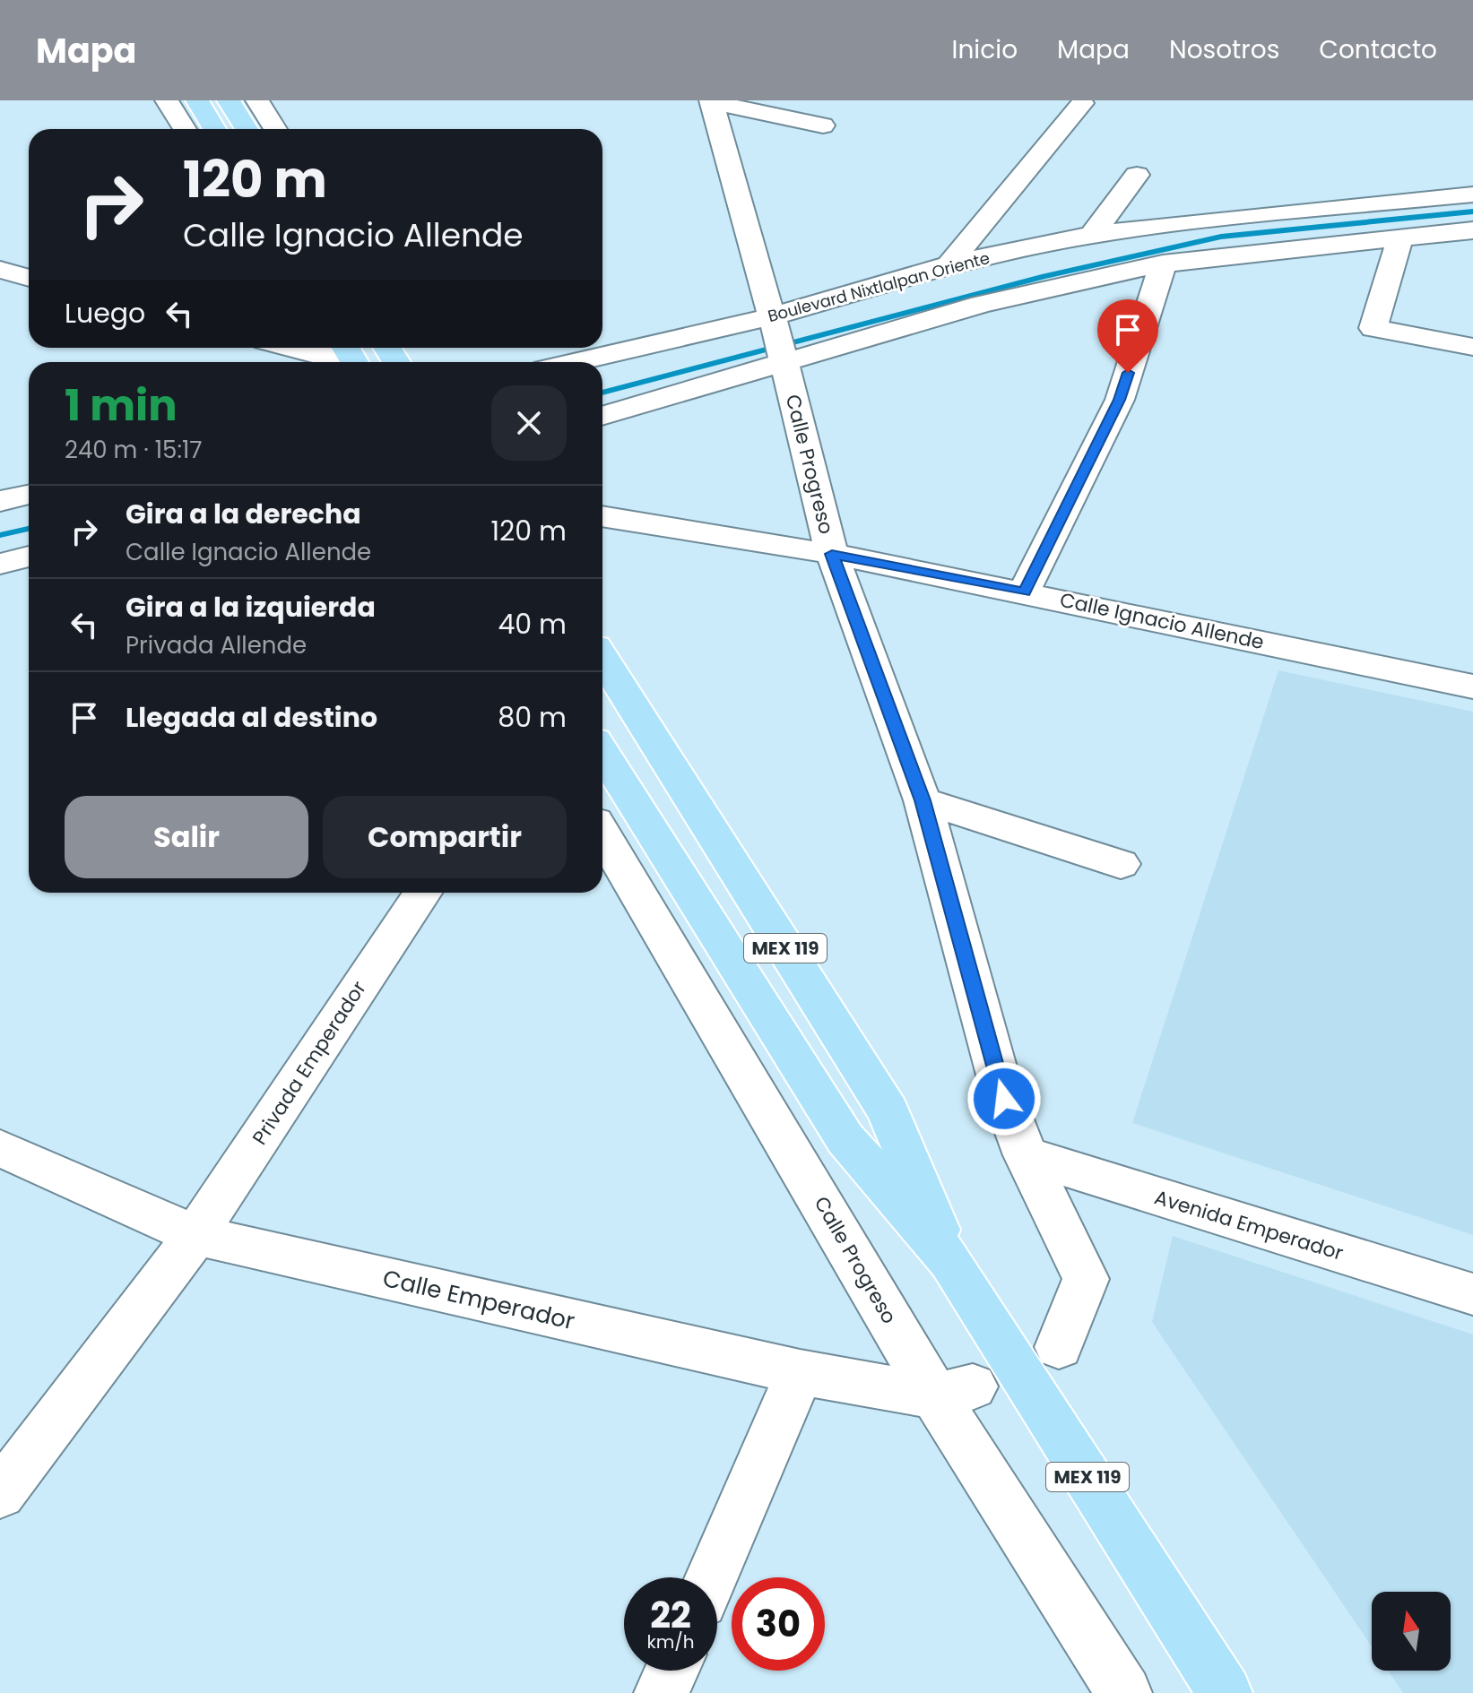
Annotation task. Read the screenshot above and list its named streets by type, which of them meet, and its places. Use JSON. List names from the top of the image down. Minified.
{"streets":{"main road":["MEX 119"],"street":["Boulevard Nixtlalpan Oriente","Calle Progreso","Calle Ignacio Allende","Privada Emperador","Avenida Emperador","Calle Emperador"]},"crossings":[["Boulevard Nixtlalpan Oriente","Calle Progreso"],["Calle Progreso","Calle Ignacio Allende"],["Calle Progreso","Avenida Emperador"],["Calle Progreso","Calle Emperador"],["Privada Emperador","Calle Emperador"]],"north":"top","page":{"header":"Mapa","nav":["Inicio","Mapa","Nosotros","Contacto"],"turn":["120 m","Calle Ignacio Allende"],"then":"Luego","heading":["1 min","240 m · 15:17"],"list":[{"name":"Gira a la derecha","note":"Calle Ignacio Allende","value":"120 m"},{"name":"Gira a la izquierda","note":"Privada Allende","value":"40 m"},{"name":"Llegada al destino","value":"80 m"}],"buttons":["Salir","Compartir"],"speed":"22 km/h","limit":"30"}}
